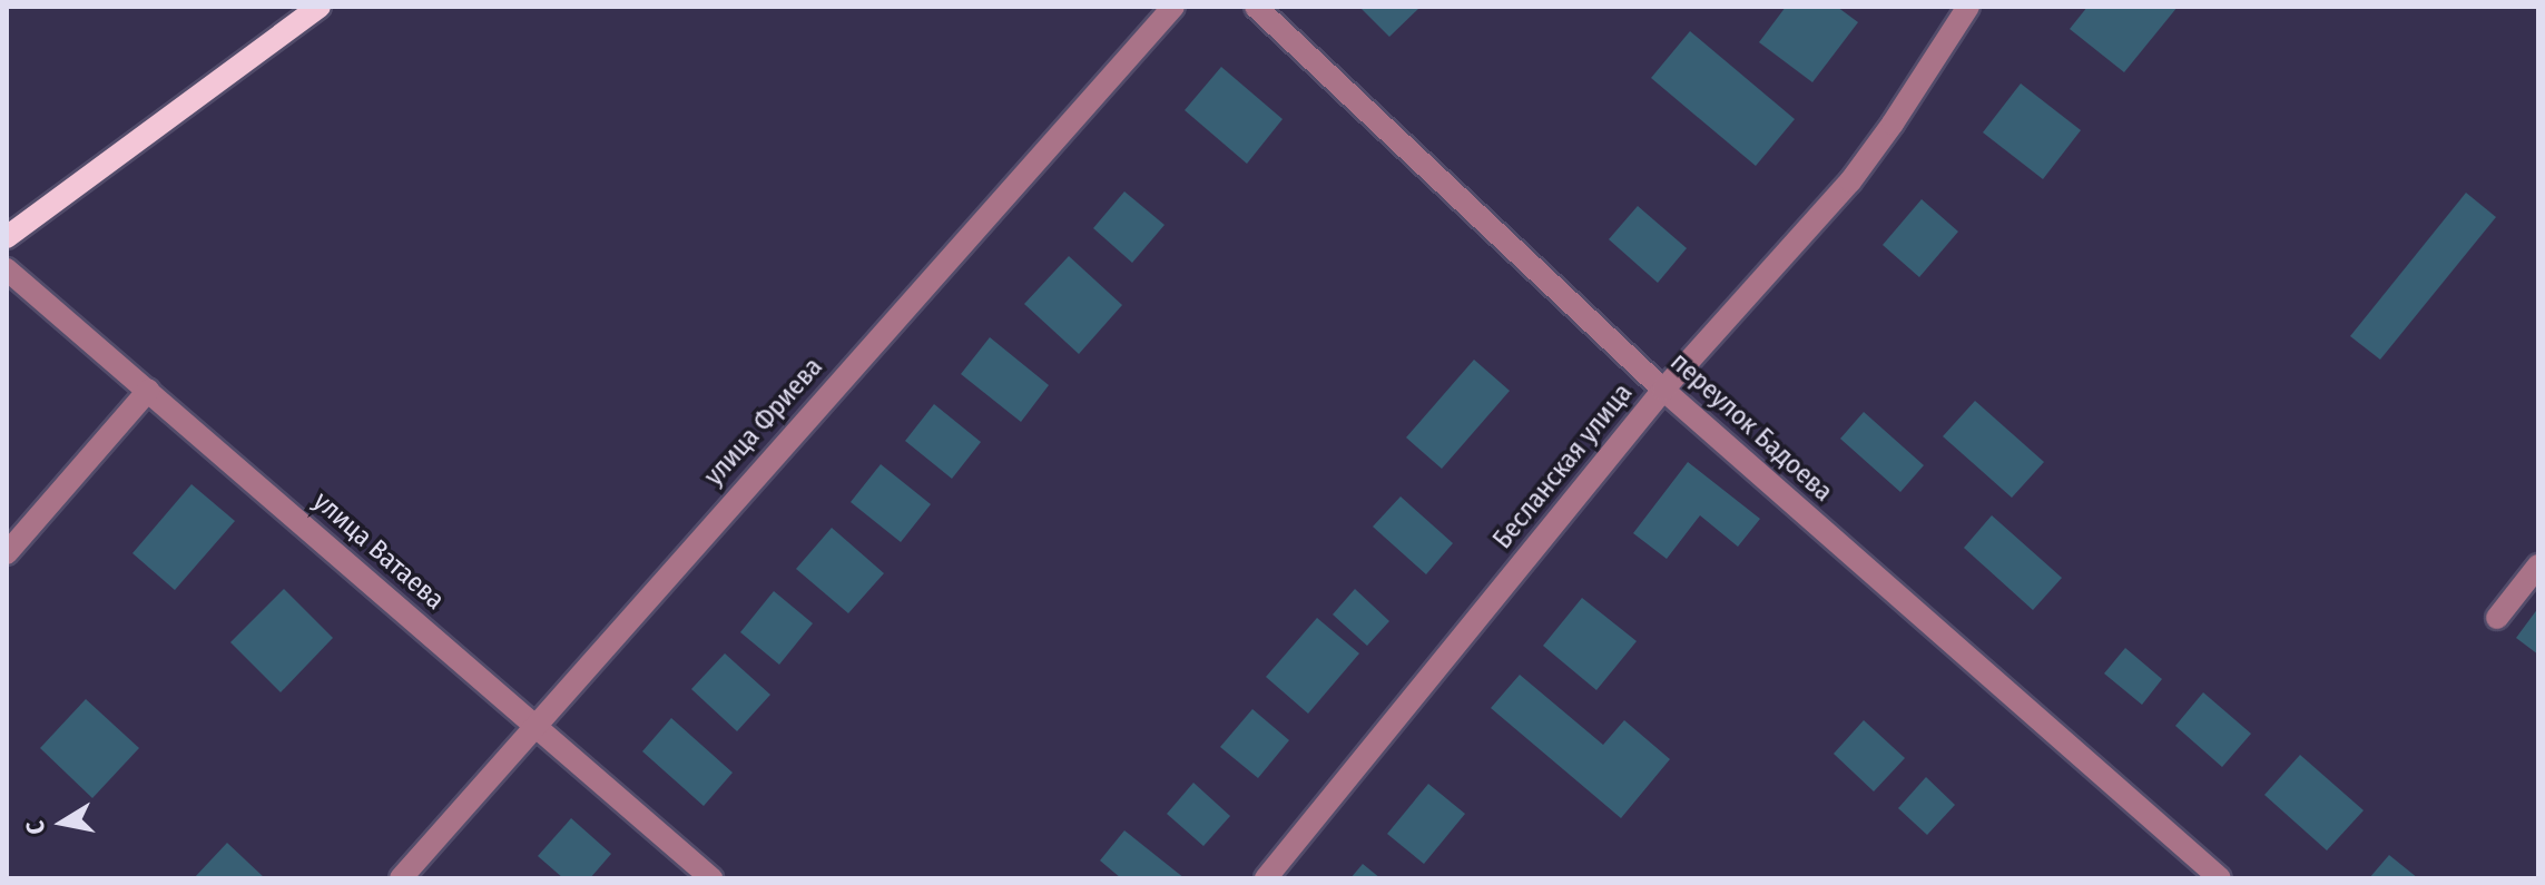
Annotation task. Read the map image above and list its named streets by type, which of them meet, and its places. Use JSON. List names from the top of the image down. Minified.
{"streets":{"street":["улица Фриева","переулок Бадоева","Бесланская улица","улица Ватаева"]},"crossings":[["улица Фриева","улица Ватаева"],["переулок Бадоева","Бесланская улица"]],"north":"left"}
